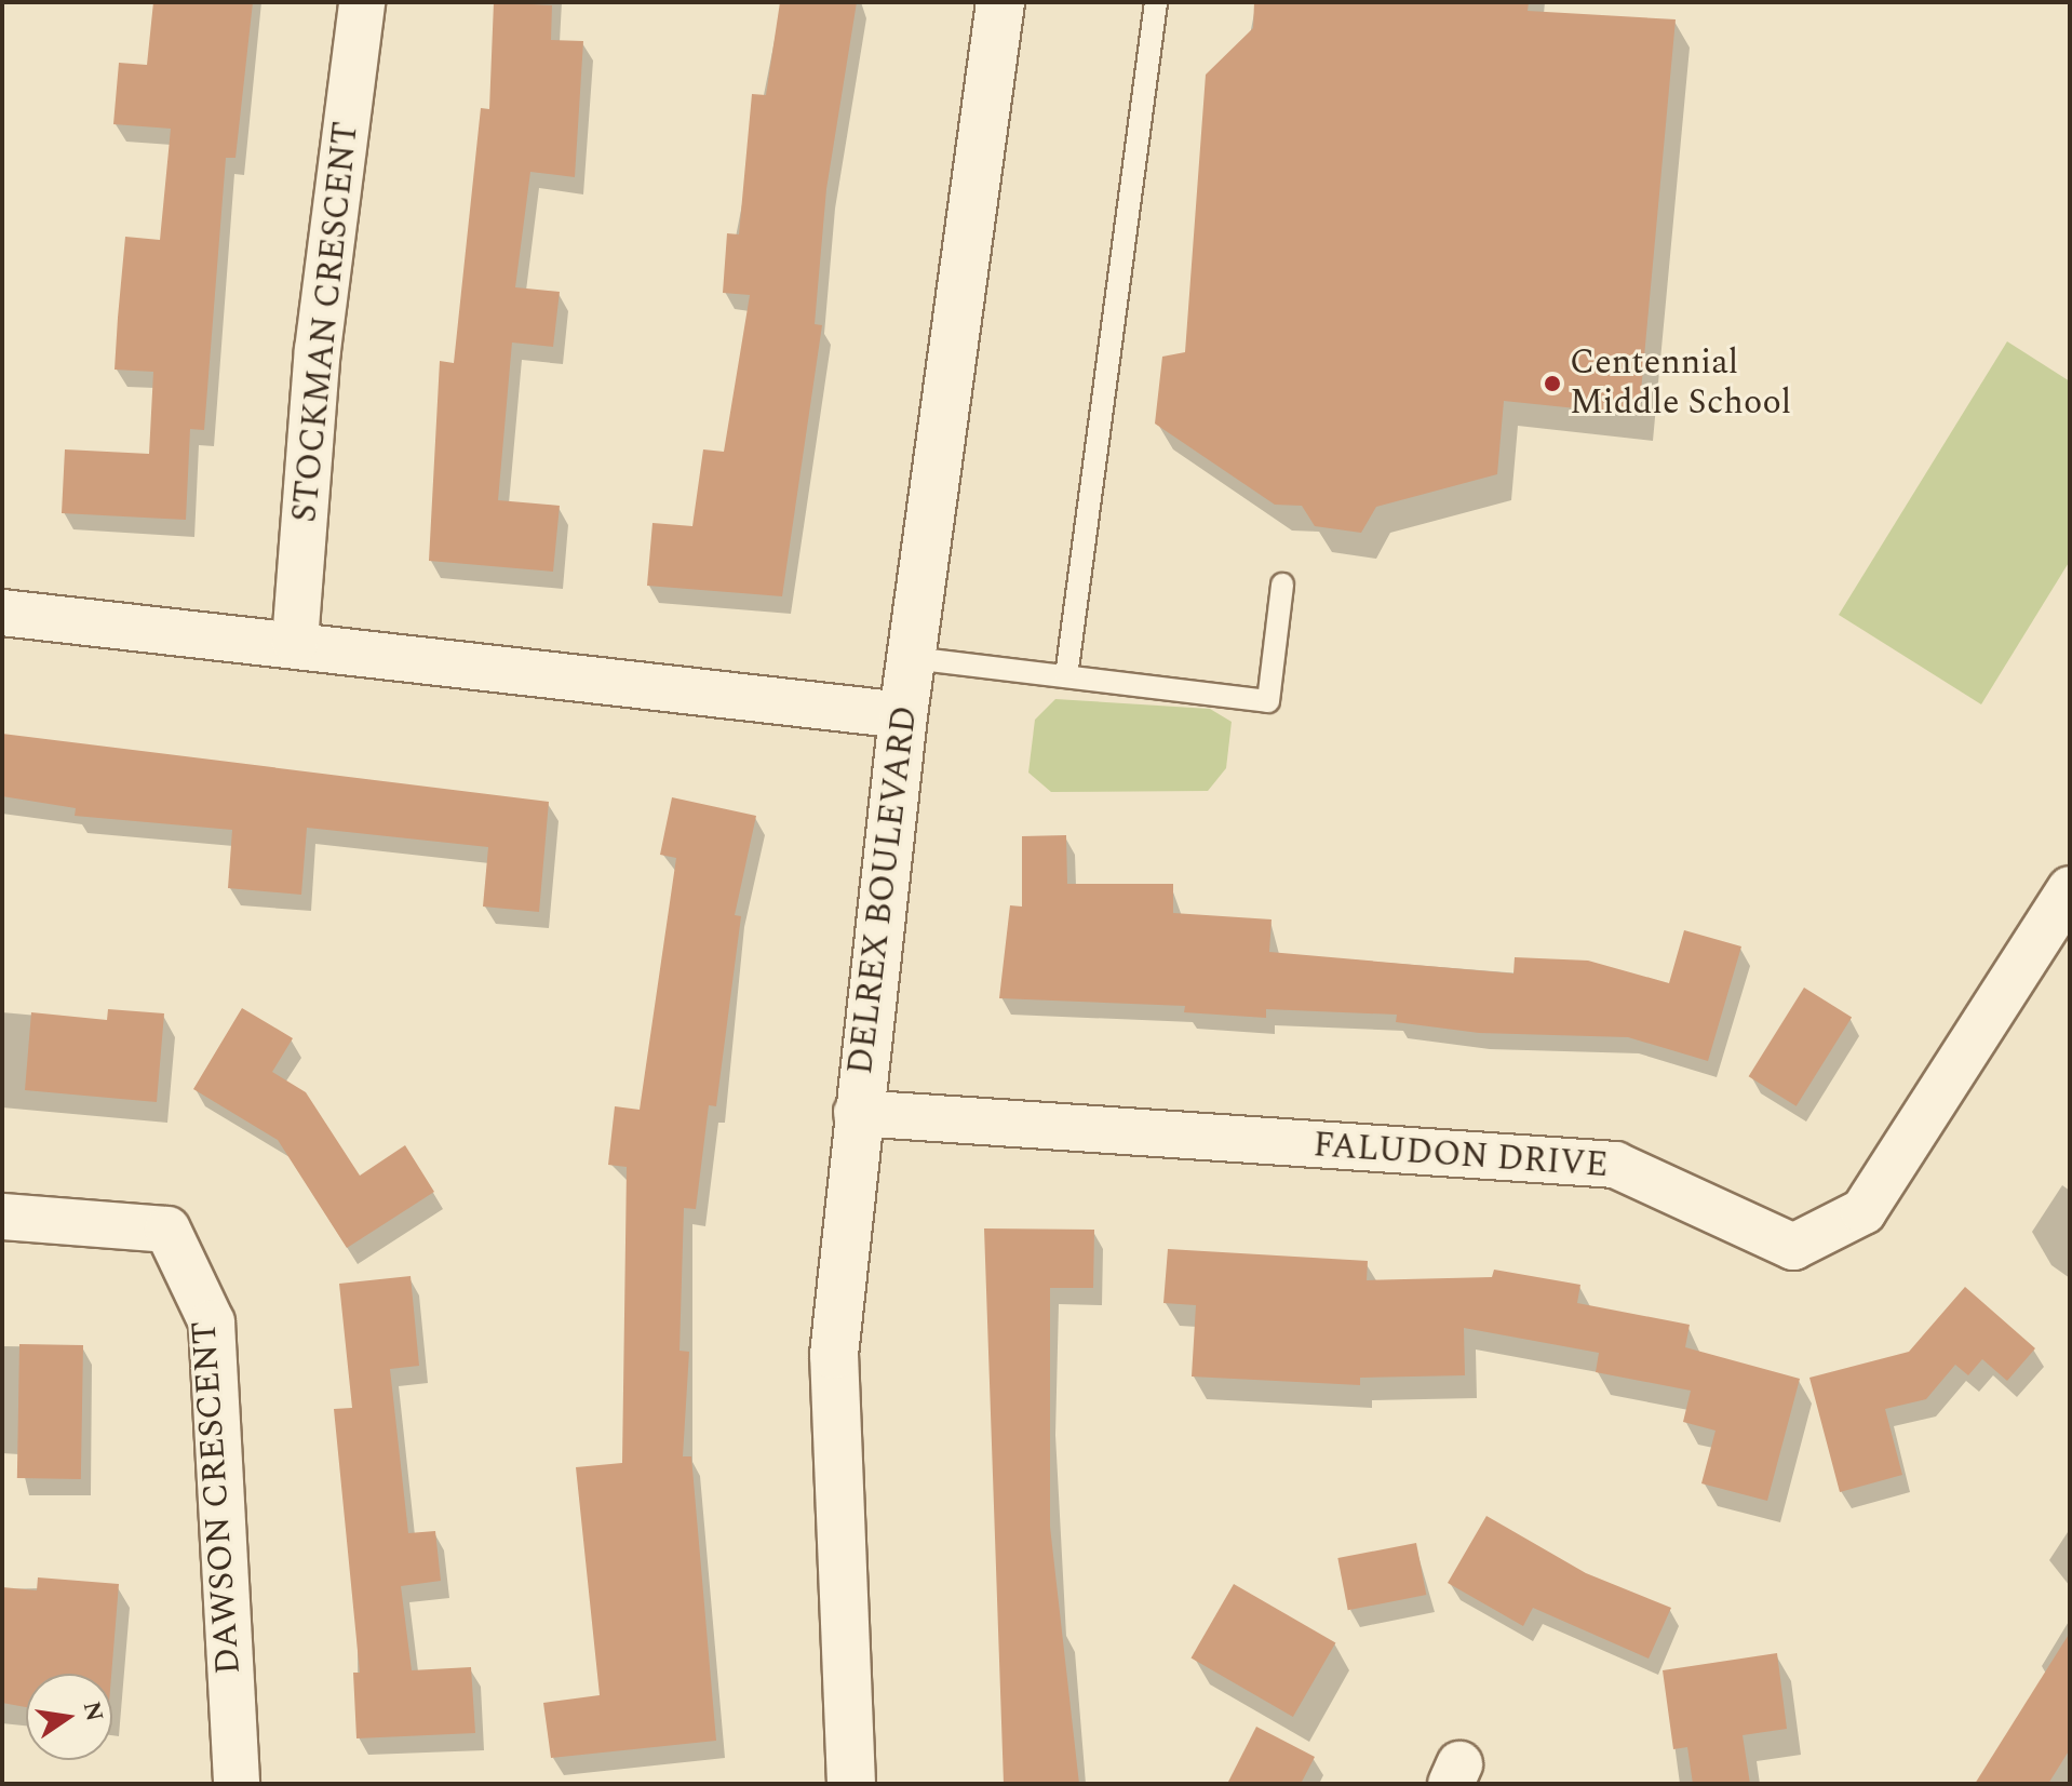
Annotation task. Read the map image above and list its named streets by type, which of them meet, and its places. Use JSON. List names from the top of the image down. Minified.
{"streets":{"street":["STOCKMAN CRESCENT","DELREX BOULEVARD","FALUDON DRIVE","DAWSON CRESCENT"]},"crossings":[["DELREX BOULEVARD","FALUDON DRIVE"]],"places":["Centennial Middle School"],"north":"right"}
